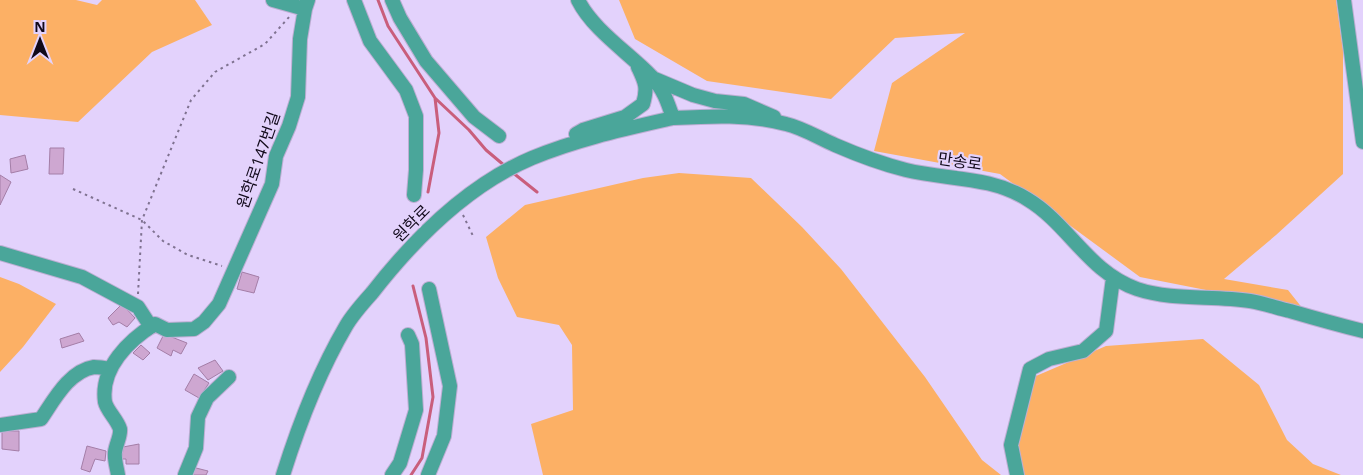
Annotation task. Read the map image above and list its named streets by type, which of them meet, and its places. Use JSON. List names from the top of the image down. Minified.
{"streets":{"street":["원학로147번길","만송로","원학로"]},"crossings":[["만송로","원학로"]],"north":"top"}
